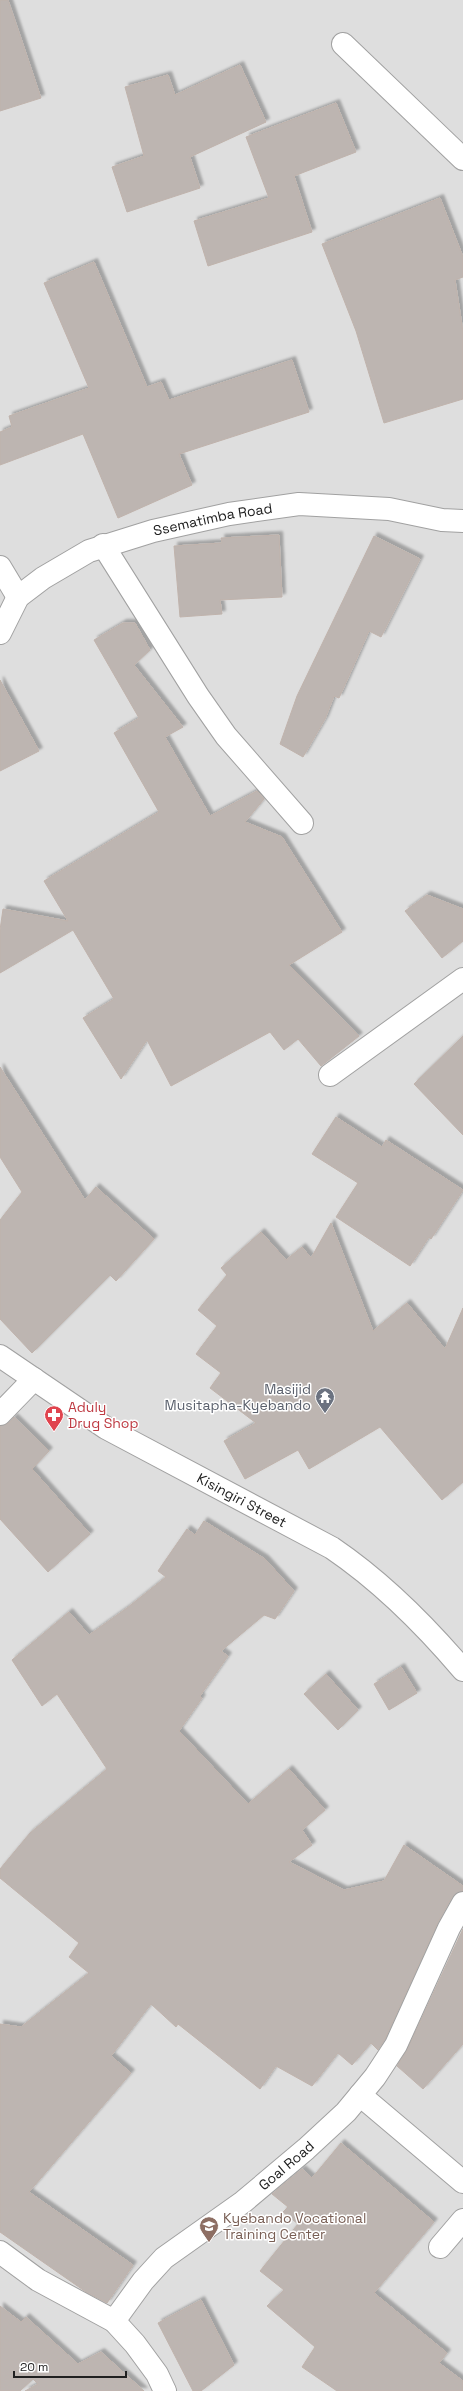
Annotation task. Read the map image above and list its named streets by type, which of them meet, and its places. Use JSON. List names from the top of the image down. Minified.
{"streets":{"street":["Ssematimba Road","Kisingiri Street","Goal Road"]},"places":{"temple":["Masijid Musitapha-Kyebando"],"pharmacy":["Aduly Drug Shop"],"school or university":["Kyebando Vocational Training Center"]},"scale_bar":"20 m"}
